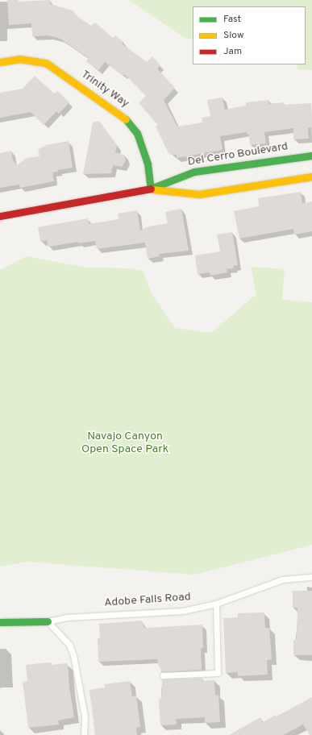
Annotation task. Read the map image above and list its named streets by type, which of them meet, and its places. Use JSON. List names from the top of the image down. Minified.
{"streets":{"street":["Trinity Way","Del Cerro Boulevard","Adobe Falls Road"]},"crossings":[["Trinity Way","Del Cerro Boulevard"]],"parks":["Navajo Canyon Open Space Park"],"legend":["Fast","Slow","Jam"]}
